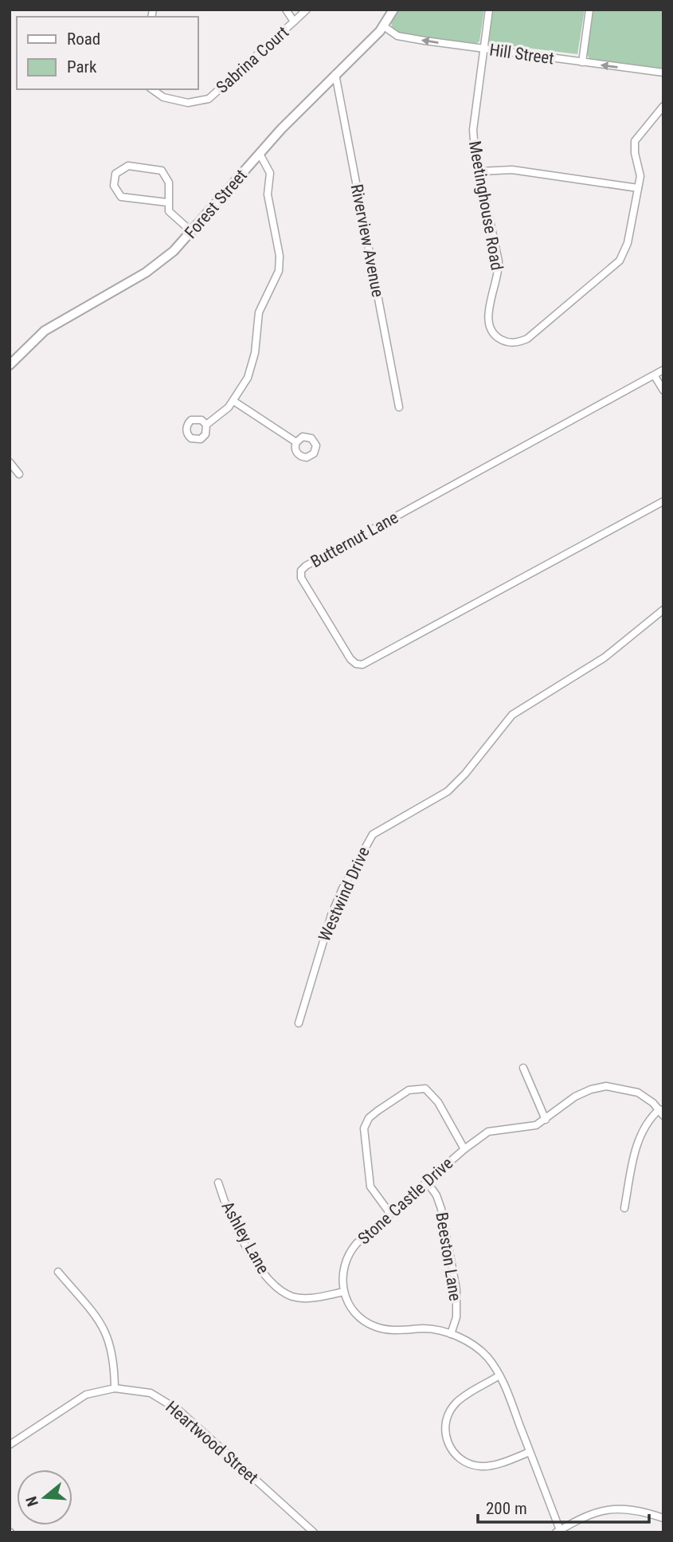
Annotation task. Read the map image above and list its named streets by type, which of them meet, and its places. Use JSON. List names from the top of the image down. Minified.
{"streets":{"street":["Hill Street","Sabrina Court","Forest Street","Meetinghouse Road","Riverview Avenue","Butternut Lane","Westwind Drive","Stone Castle Drive","Ashley Lane","Beeston Lane","Heartwood Street"]},"crossings":[["Hill Street","Forest Street"],["Hill Street","Meetinghouse Road"],["Forest Street","Riverview Avenue"],["Stone Castle Drive","Ashley Lane"],["Stone Castle Drive","Beeston Lane"]],"one_way":["Hill Street"],"legend":["Road","Park"],"scale_bar":"200 m","north":"left"}
